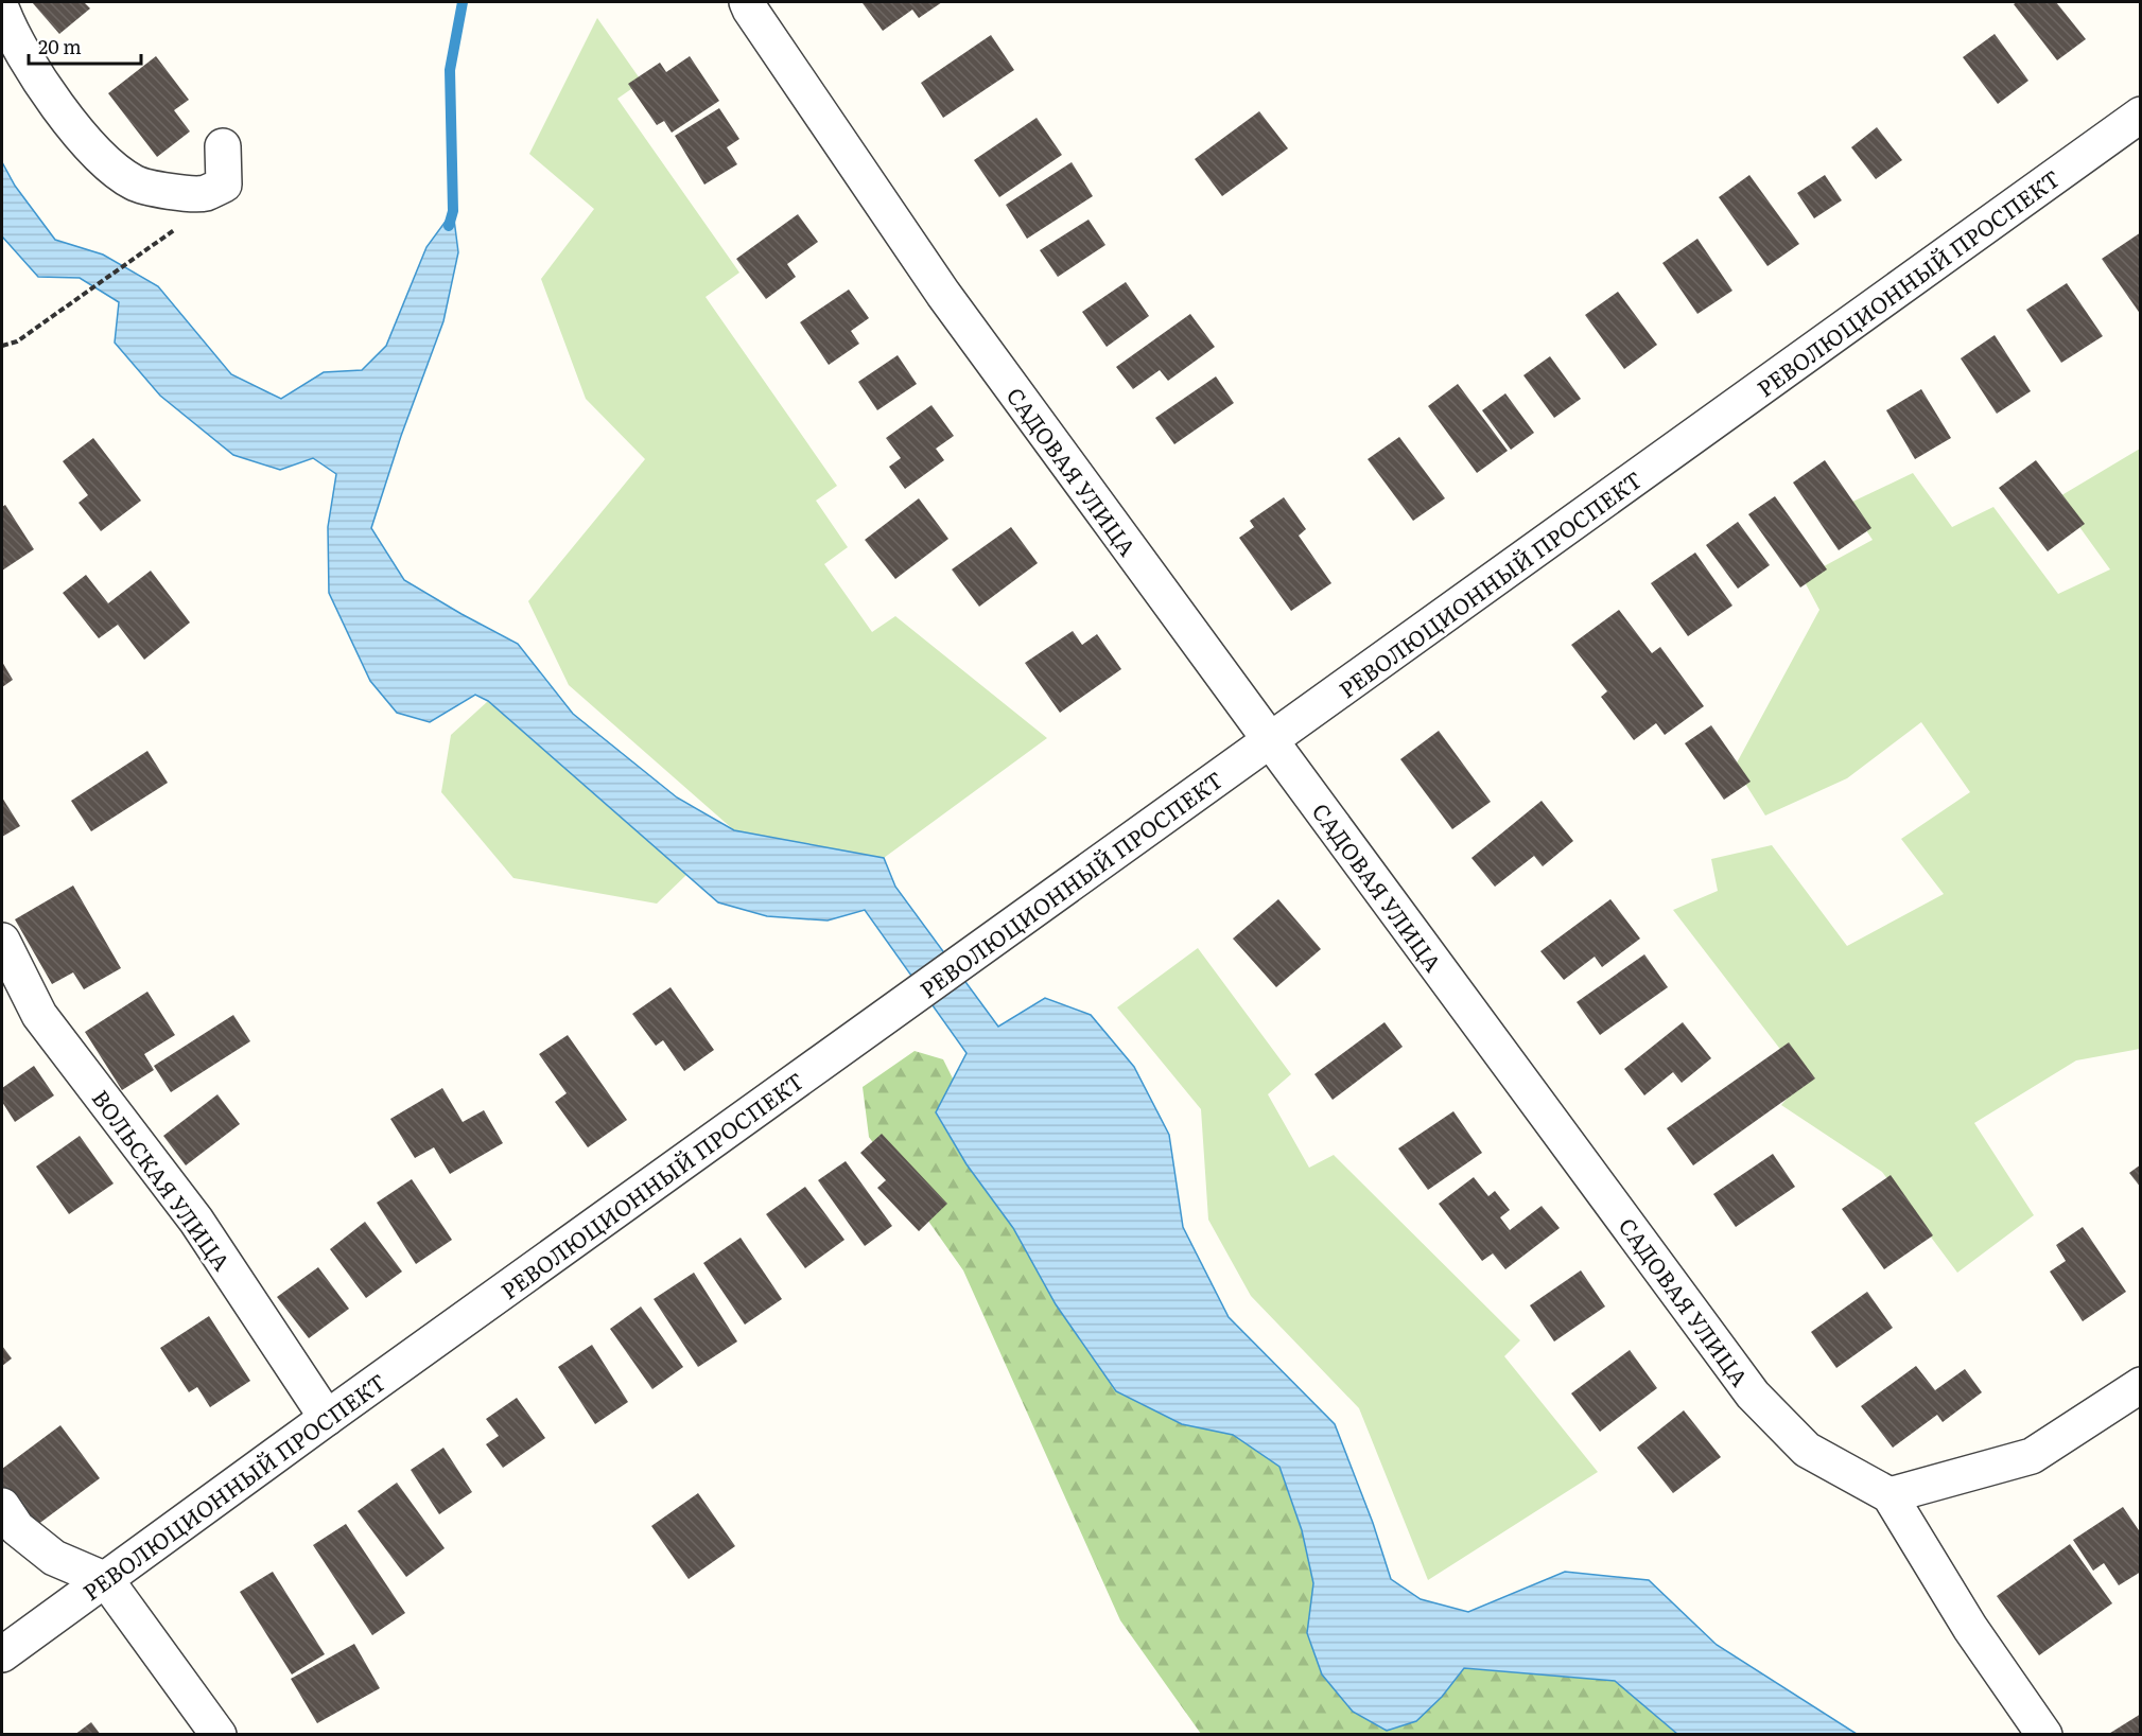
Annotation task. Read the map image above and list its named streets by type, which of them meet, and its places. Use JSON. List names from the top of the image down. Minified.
{"streets":{"street":["РЕВОЛЮЦИОННЫЙ ПРОСПЕКТ","САДОВАЯ УЛИЦА","ВОЛЬСКАЯ УЛИЦА"]},"crossings":[["РЕВОЛЮЦИОННЫЙ ПРОСПЕКТ","САДОВАЯ УЛИЦА"],["РЕВОЛЮЦИОННЫЙ ПРОСПЕКТ","ВОЛЬСКАЯ УЛИЦА"]],"scale_bar":"20 m"}
